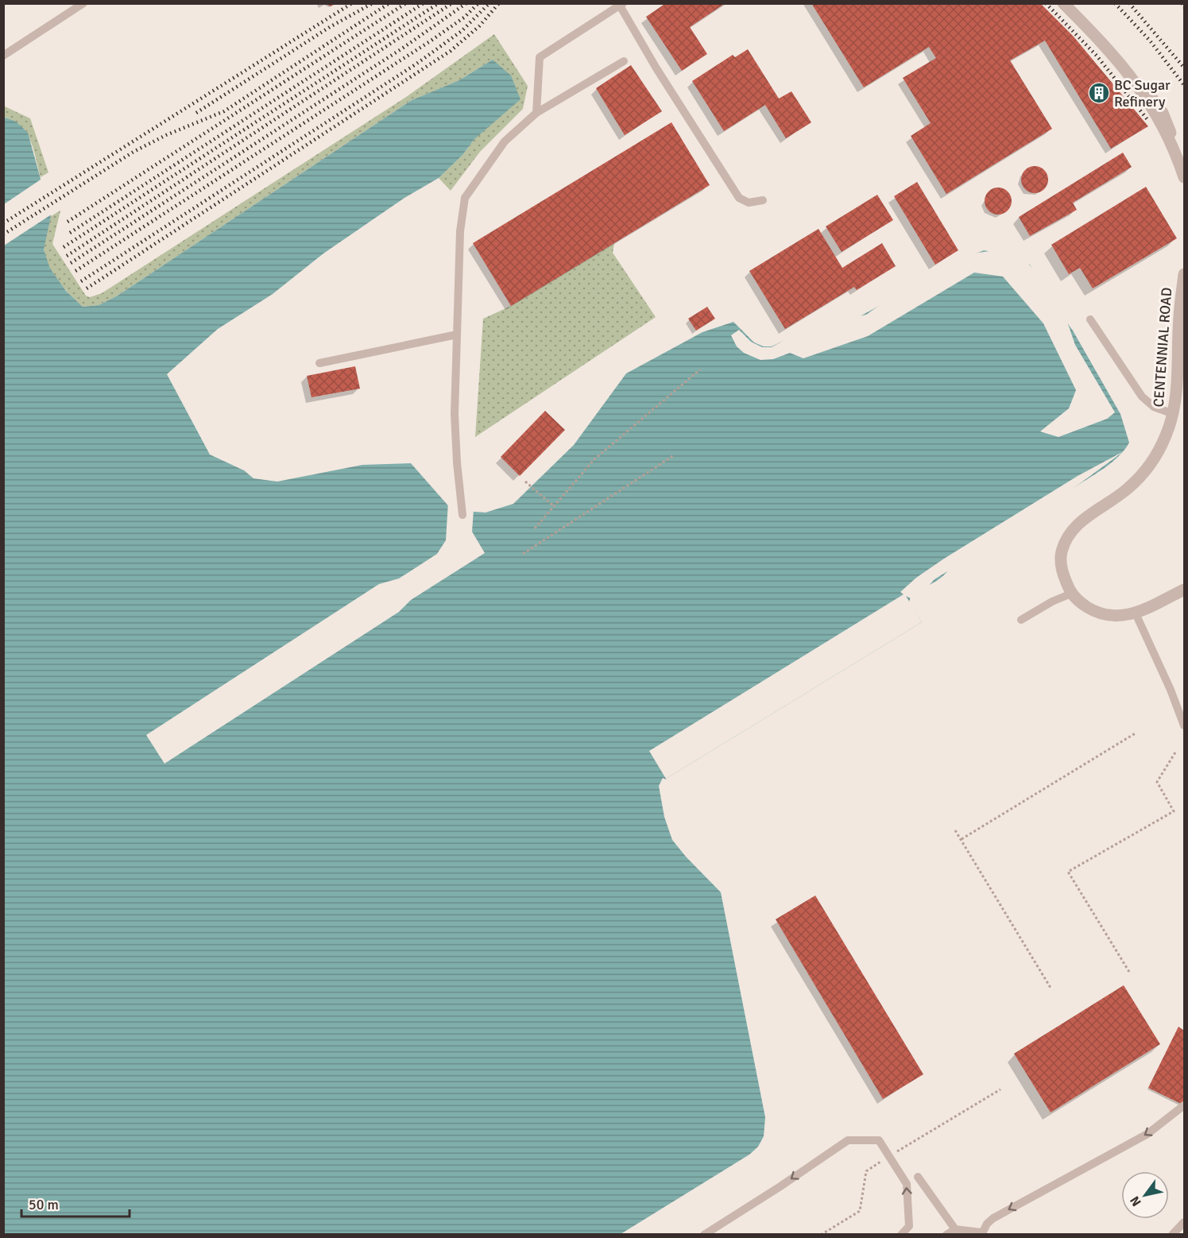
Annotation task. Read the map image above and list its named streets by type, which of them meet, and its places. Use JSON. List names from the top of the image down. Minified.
{"streets":{"street":["CENTENNIAL ROAD"]},"places":{"building":["BC Sugar Refinery"]},"scale_bar":"50 m","north":"bottom left"}
